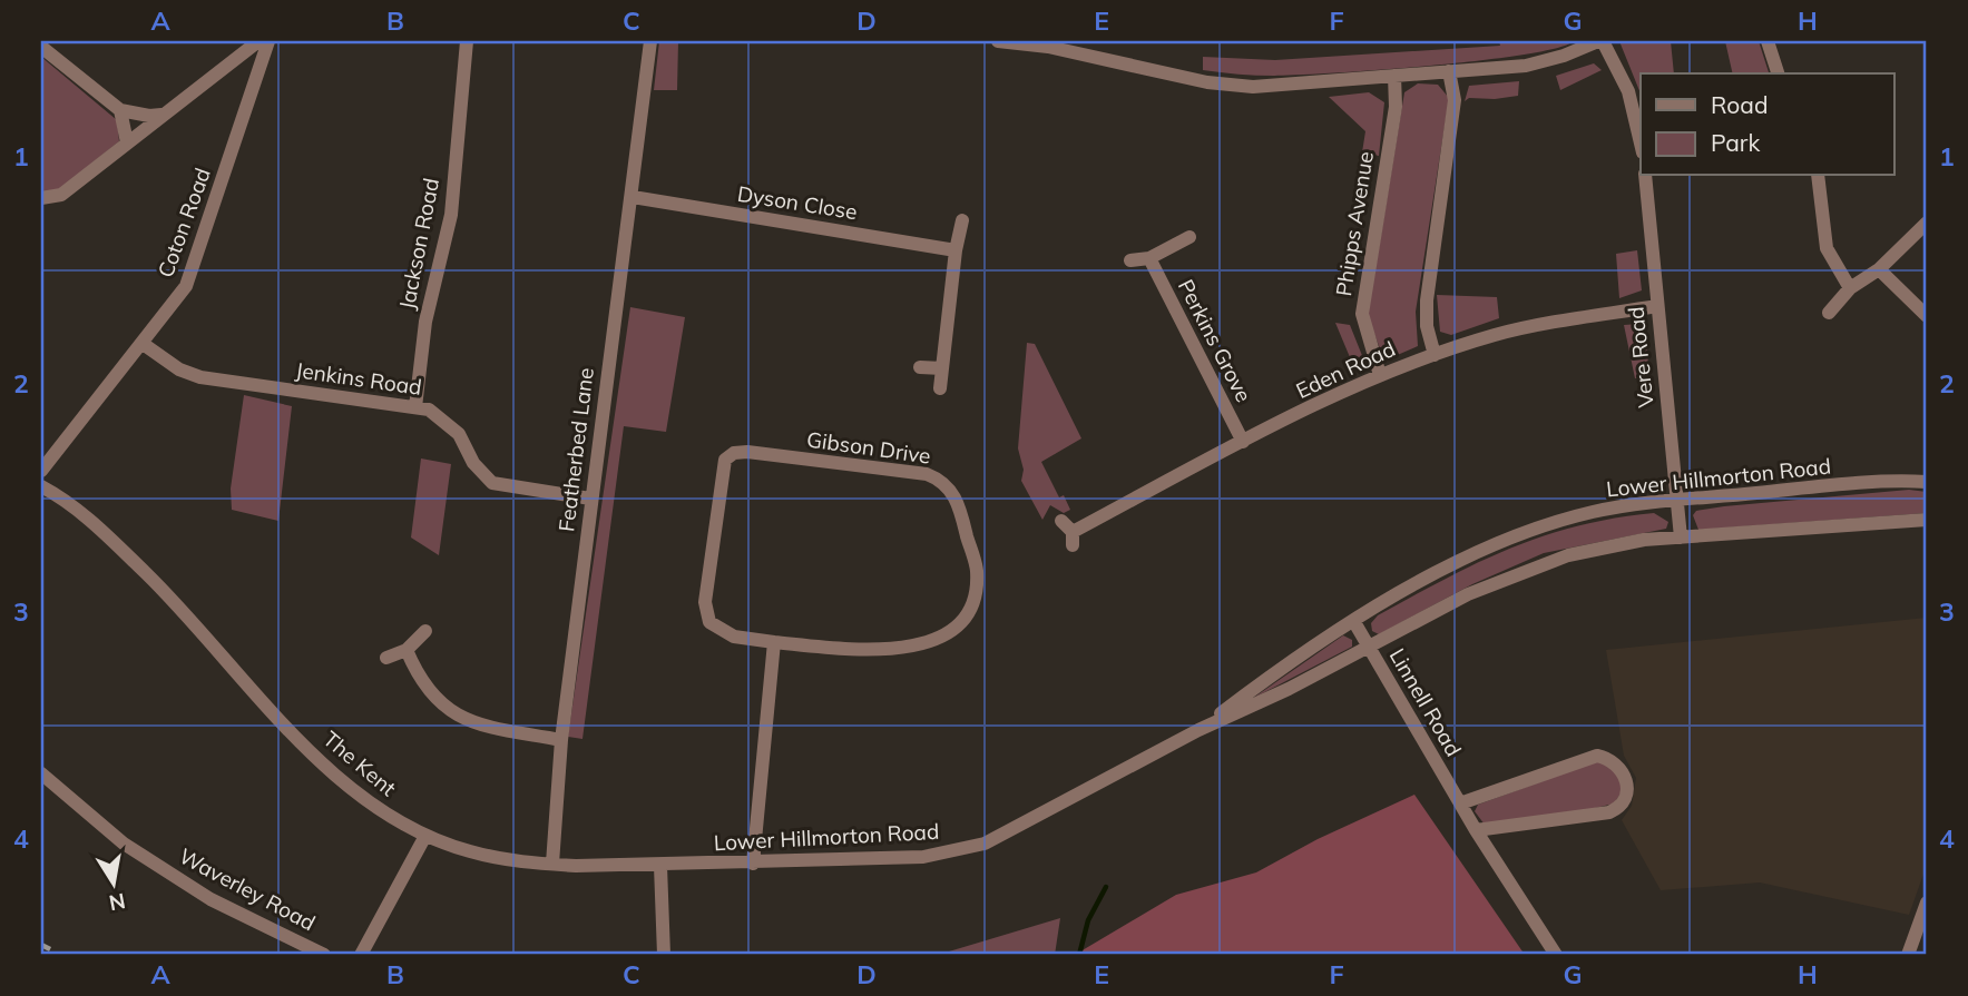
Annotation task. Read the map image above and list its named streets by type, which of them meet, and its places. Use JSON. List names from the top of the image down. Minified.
{"streets":{"street":["Dyson Close","Coton Road","Phipps Avenue","Jackson Road","Perkins Grove","Vere Road","Eden Road","Jenkins Road","Gibson Drive","Featherbed Lane","Lower Hillmorton Road","Linnell Road","The Kent","Waverley Road"]},"crossings":[["Dyson Close","Featherbed Lane"],["Coton Road","Jenkins Road"],["Phipps Avenue","Eden Road"],["Jackson Road","Jenkins Road"],["Perkins Grove","Eden Road"],["Vere Road","Eden Road"],["Vere Road","Lower Hillmorton Road"],["Jenkins Road","Featherbed Lane"],["Featherbed Lane","The Kent"],["Lower Hillmorton Road","Linnell Road"],["Lower Hillmorton Road","The Kent"]],"legend":["Road","Park"],"north":"bottom","grid":{"columns":["A","B","C","D","E","F","G","H"],"rows":["1","2","3","4"]}}
